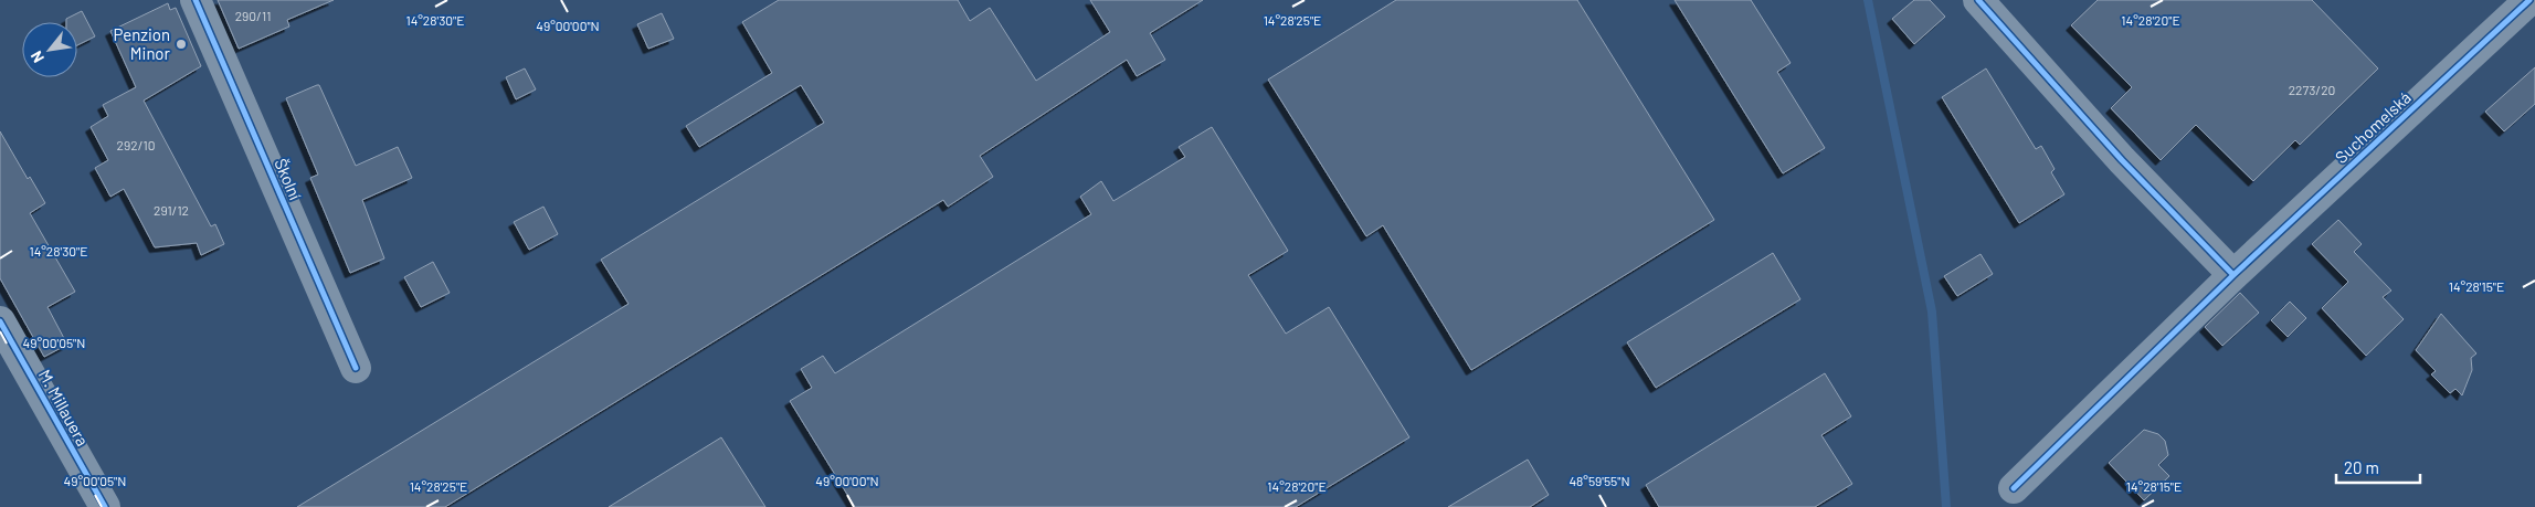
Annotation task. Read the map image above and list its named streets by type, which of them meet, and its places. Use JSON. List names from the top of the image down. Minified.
{"streets":{"street":["Suchomelská","Školní","M. Millauera"]},"places":["Penzion Minor"],"house_numbers":["290/11","2273/20","292/10","291/12"],"scale_bar":"20 m","north":"bottom left","coordinates":["14°28'25\"E","14°28'20\"E","14°28'30\"E","49°00'00\"N","14°28'15\"E","49°00'05\"N","48°59'55\"N"]}
